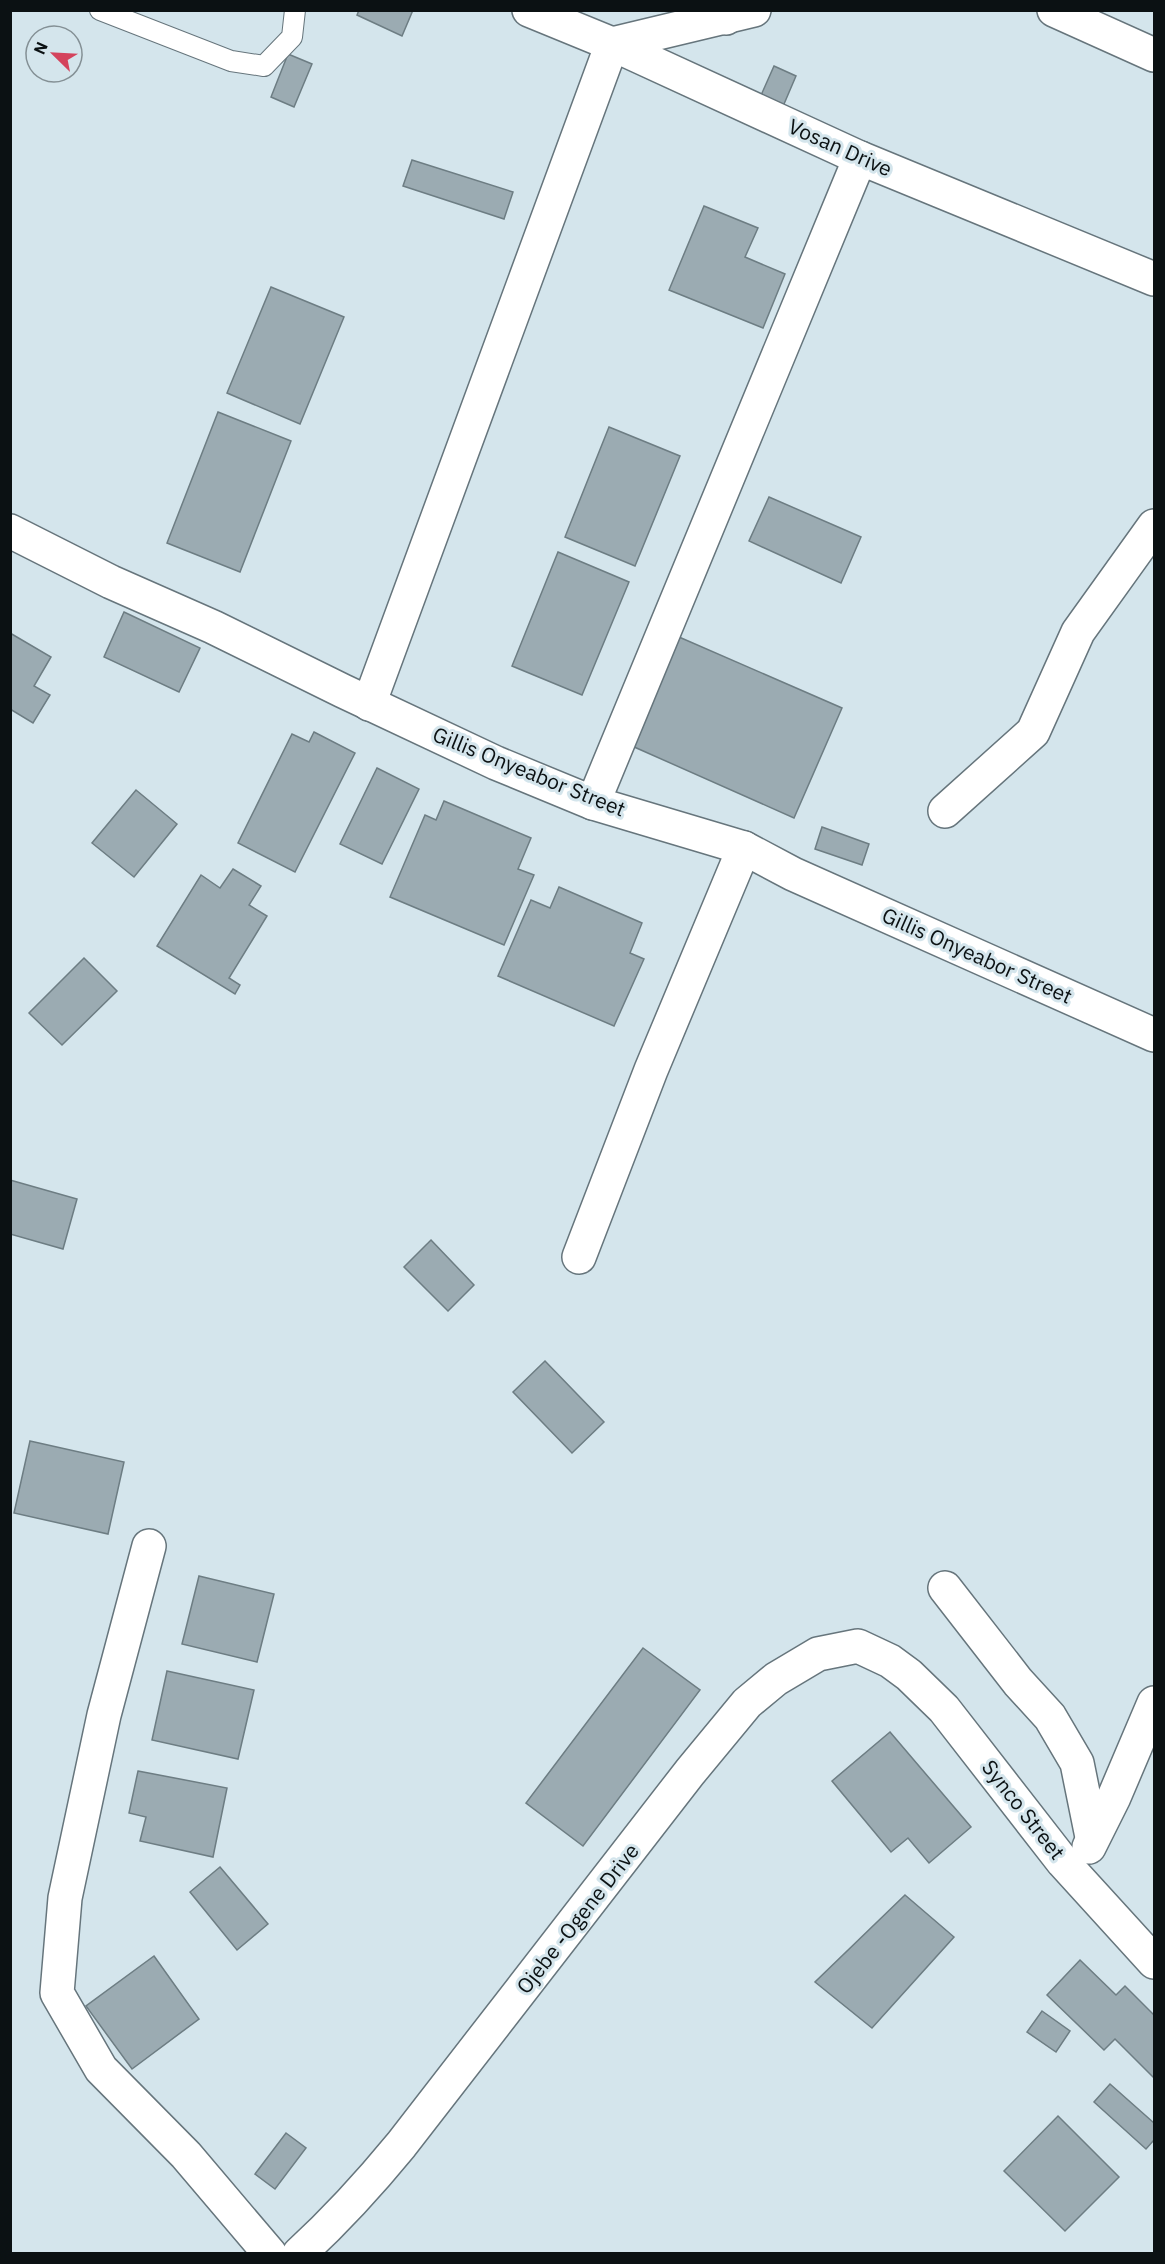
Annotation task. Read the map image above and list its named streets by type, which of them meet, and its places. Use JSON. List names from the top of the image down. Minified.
{"streets":{"main road":["Vosan Drive","Gillis Onyeabor Street","Synco Street","Ojebe -Ogene Drive"]},"crossings":[["Synco Street","Ojebe -Ogene Drive"]],"north":"top left"}
